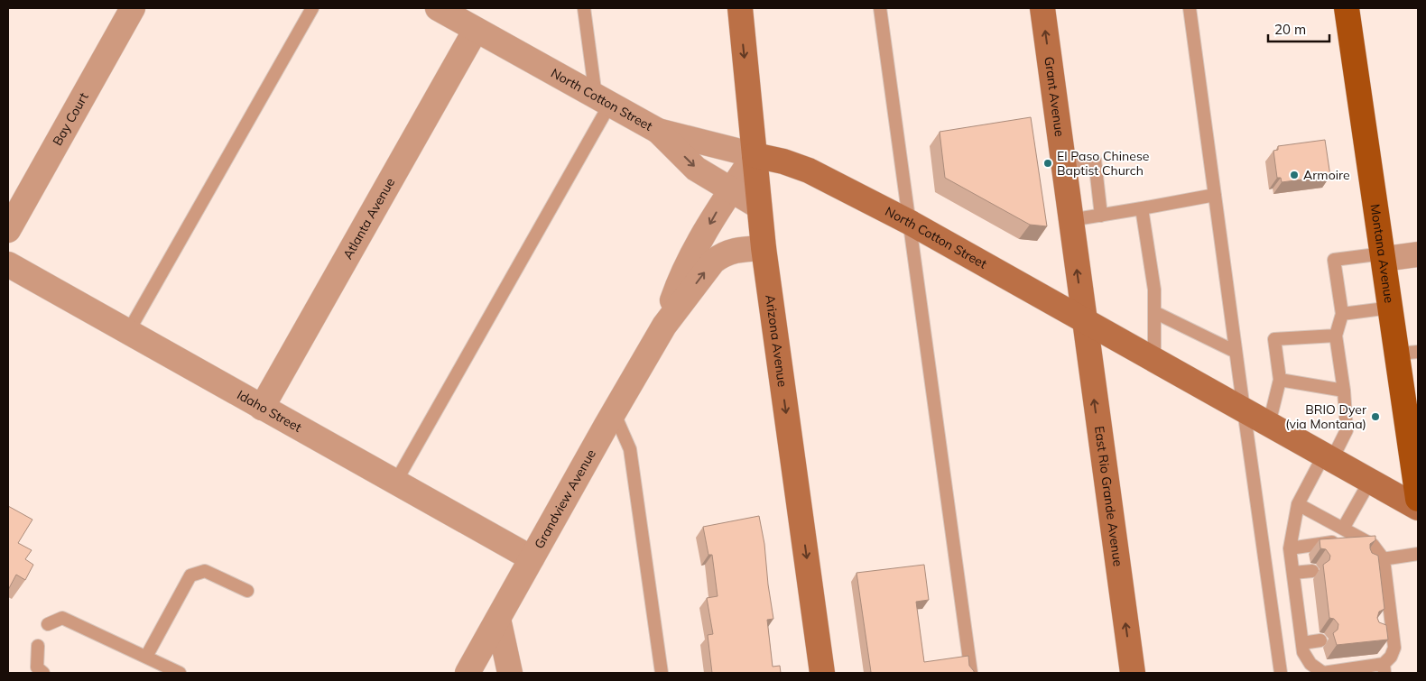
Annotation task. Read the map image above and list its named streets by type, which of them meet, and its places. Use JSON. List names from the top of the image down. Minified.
{"streets":{"main road":["Grant Avenue","North Cotton Street","Montana Avenue","Arizona Avenue","East Rio Grande Avenue"],"street":["Bay Court","Atlanta Avenue","Idaho Street","Grandview Avenue"]},"crossings":[["Grant Avenue","North Cotton Street"],["Grant Avenue","East Rio Grande Avenue"],["North Cotton Street","Atlanta Avenue"],["North Cotton Street","Arizona Avenue"],["North Cotton Street","East Rio Grande Avenue"],["North Cotton Street","Grandview Avenue"],["Atlanta Avenue","Idaho Street"],["Arizona Avenue","Grandview Avenue"],["Idaho Street","Grandview Avenue"]],"one_way":["Grant Avenue","Arizona Avenue","East Rio Grande Avenue"],"places":["El Paso Chinese Baptist Church","Armoire","BRIO Dyer (via Montana)"],"scale_bar":"20 m"}
